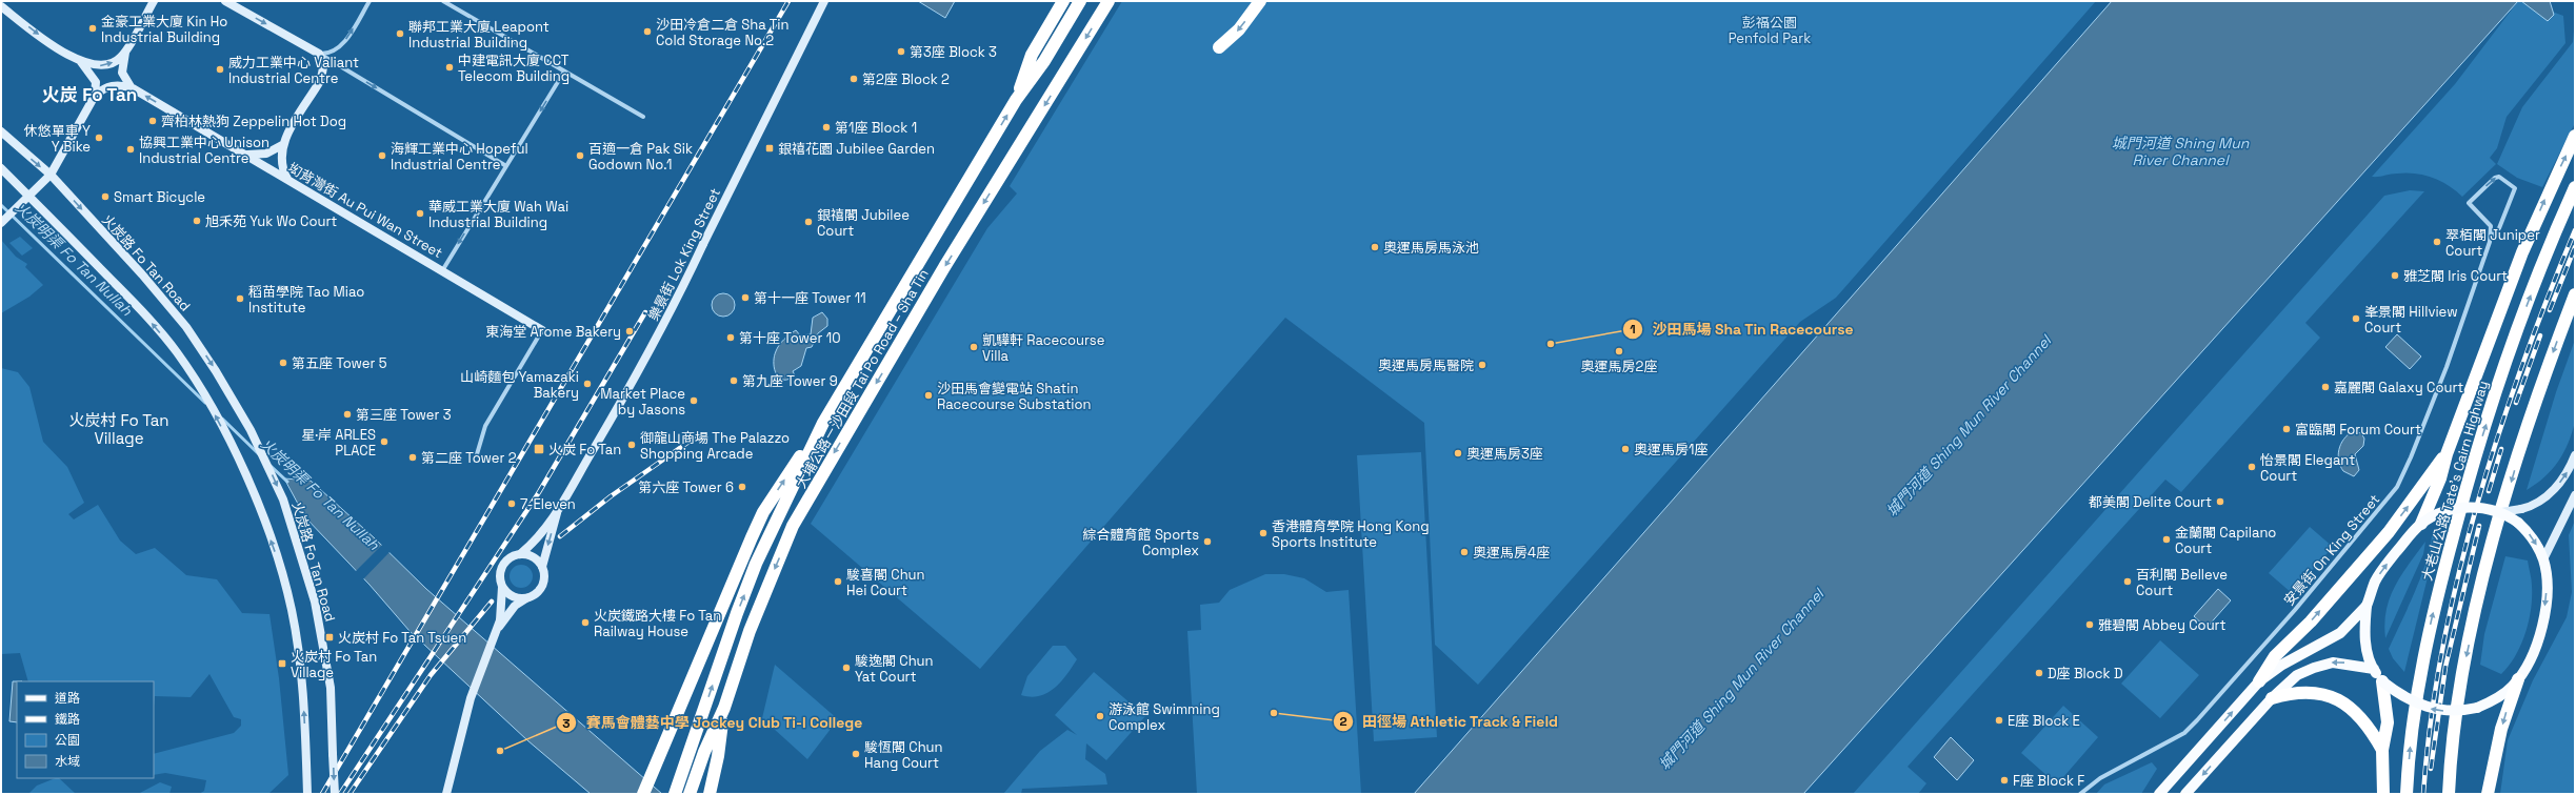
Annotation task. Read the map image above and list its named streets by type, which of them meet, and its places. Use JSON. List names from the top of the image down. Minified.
{"streets":{"highway":["大埔公路－沙田段 Tai Po Road – Sha Tin","大老山公路 Tate's Cairn Highway"],"street":["㘭背灣街 Au Pui Wan Street","樂景街 Lok King Street","火炭路 Fo Tan Road","安景街 On King Street"]},"districts":["火炭 Fo Tan","火炭村 Fo Tan Village"],"water":["城門河道 Shing Mun River Channel","火炭明渠 Fo Tan Nullah"],"parks":["彭福公園 Penfold Park"],"places":{"other":["金豪工業大廈 Kin Ho Industrial Building","沙田冷倉二倉 Sha Tin Cold Storage No.2","聯邦工業大廈 Leapont Industrial Building","第3座 Block 3","中建電訊大廈 CCT Telecom Building","威力工業中心 Valiant Industrial Centre","第2座 Block 2","齊柏林熱狗 Zeppelin Hot Dog","第1座 Block 1","休悠單車 Y Y Bike","協興工業中心 Unison Industrial Centre","海輝工業中心 Hopeful Industrial Centre","百適一倉 Pak Sik Godown No.1","Smart Bicycle","華威工業大廈 Wah Wai Industrial Building","旭禾苑 Yuk Wo Court","銀禧閣 Jubilee Court","翠栢閣 Juniper Court","奧運馬房馬泳池","雅芝閣 Iris Court","第十一座 Tower 11","稻苗學院 Tao Miao Institute","峯景閣 Hillview Court","東海堂 Arome Bakery","第十座 Tower 10","沙田馬場 Sha Tin Racecourse","凱驊軒 Racecourse Villa","奧運馬房2座","第五座 Tower 5","奧運馬房馬醫院","第九座 Tower 9","山崎麵包 Yamazaki Bakery","嘉麗閣 Galaxy Court","沙田馬會變電站 Shatin Racecourse Substation","Market Place by Jasons","第三座 Tower 3","富臨閣 Forum Court","星·岸 ARLES PLACE","御龍山商場 The Palazzo Shopping Arcade","奧運馬房1座","奧運馬房3座","第二座 Tower 2","怡景閣 Elegant Court","第六座 Tower 6","都美閣 Delite Court","7-Eleven","香港體育學院 Hong Kong Sports Institute","金蘭閣 Capilano Court","綜合體育館 Sports Complex","奧運馬房4座","駿喜閣 Chun Hei Court","百利閣 Belleve Court","火炭鐵路大樓 Fo Tan Railway House","雅碧閣 Abbey Court","駿逸閣 Chun Yat Court","D座 Block D","田徑場 Athletic Track & Field","游泳館 Swimming Complex","E座 Block E","賽馬會體藝中學 Jockey Club Ti-I College","駿恆閣 Chun Hang Court","F座 Block F"],"transit":["銀禧花園 Jubilee Garden","火炭 Fo Tan","火炭村 Fo Tan Tsuen","火炭村 Fo Tan Village"]},"legend":["道路","鐵路","公園","水域"]}
